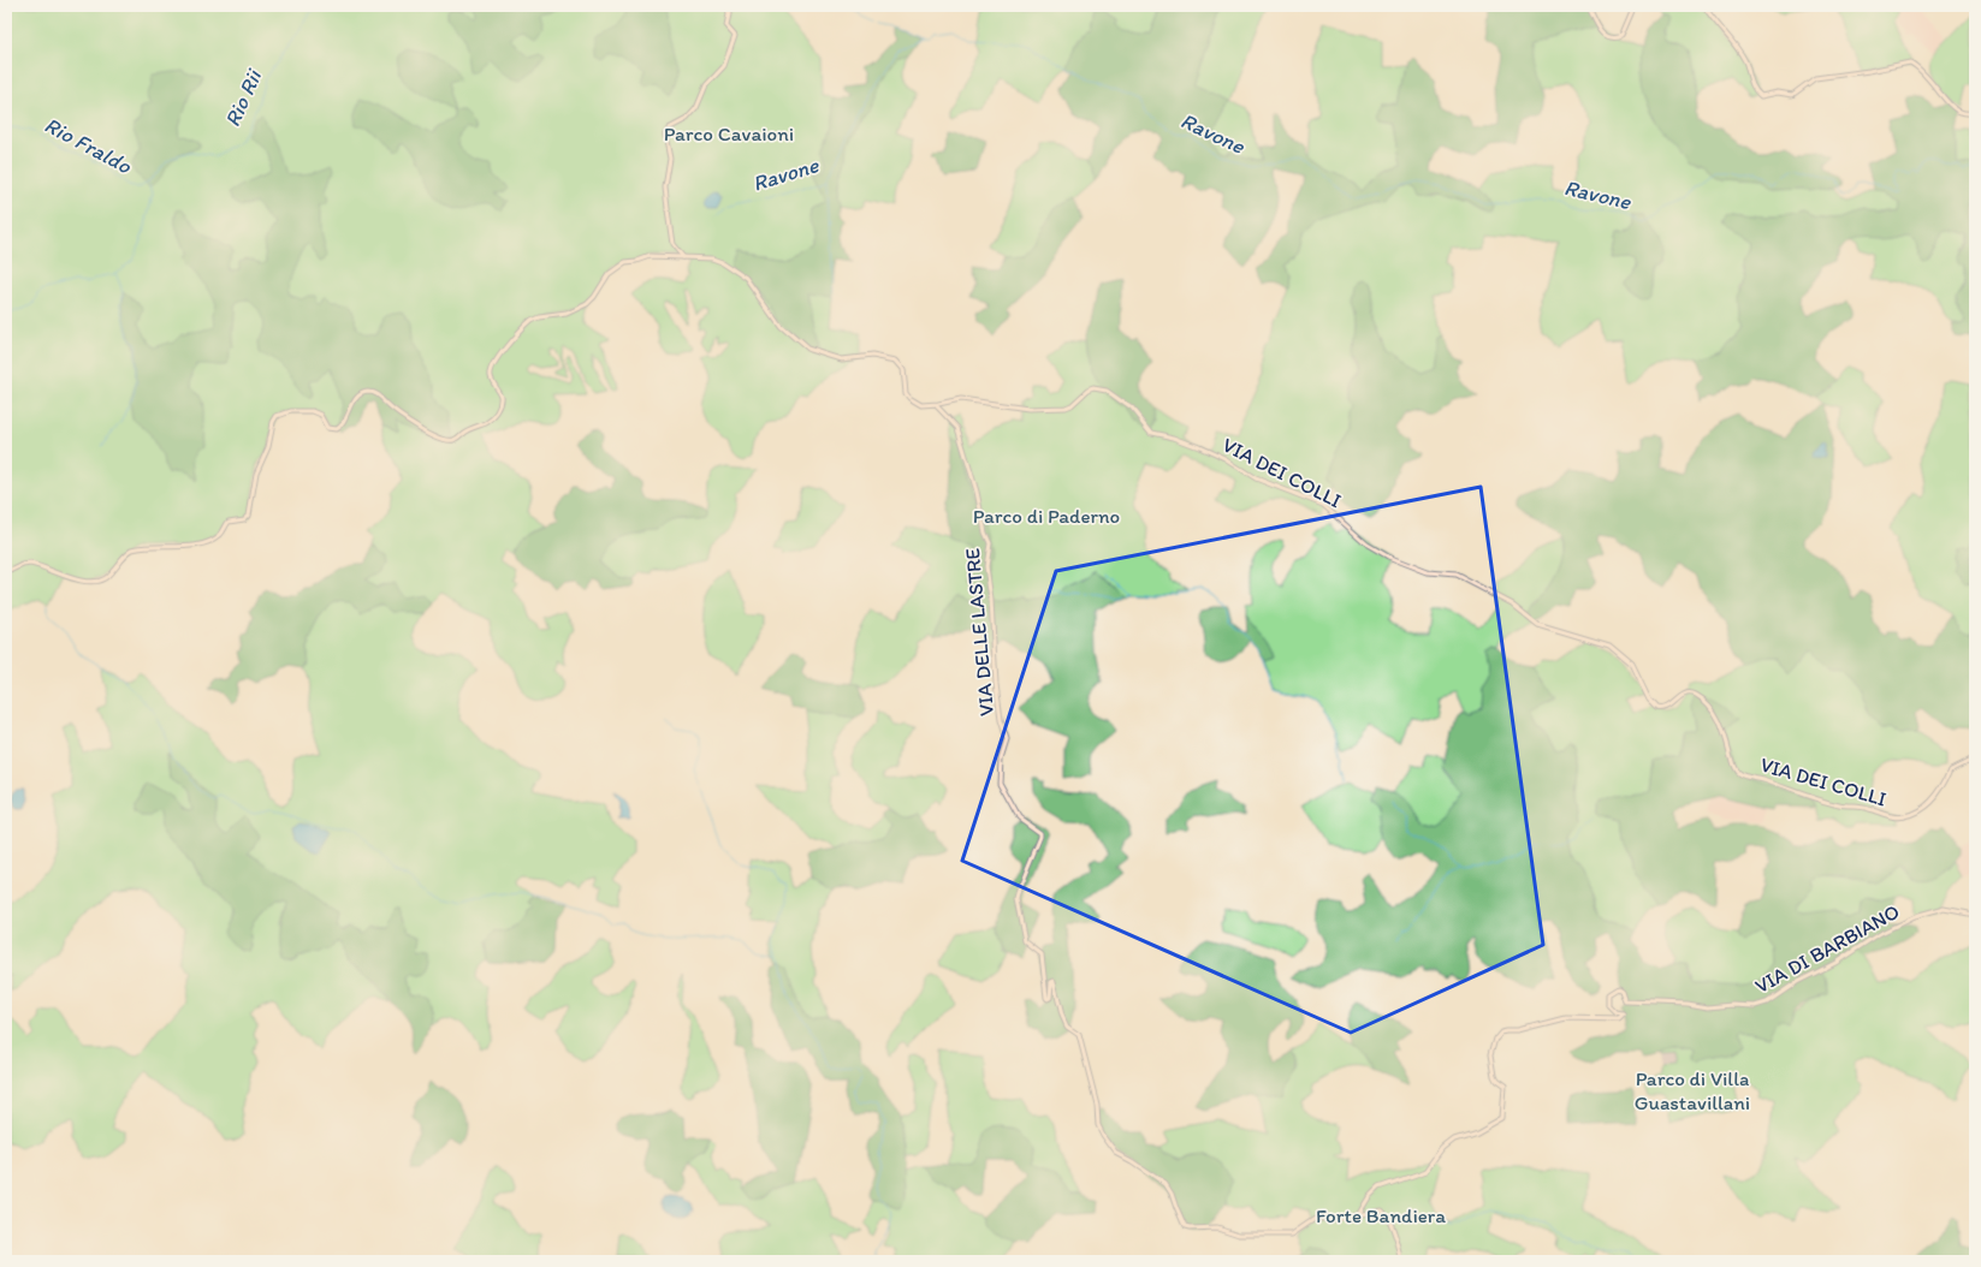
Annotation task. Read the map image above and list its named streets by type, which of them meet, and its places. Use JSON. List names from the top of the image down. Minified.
{"streets":{"street":["VIA DEI COLLI","VIA DELLE LASTRE","VIA DI BARBIANO"]},"crossings":[["VIA DEI COLLI","VIA DELLE LASTRE"],["VIA DELLE LASTRE","VIA DI BARBIANO"]],"water":["Rio Rii","Ravone","Rio Fraldo"],"parks":["Parco Cavaioni","Parco di Paderno","Parco di Villa Guastavillani","Forte Bandiera"]}
